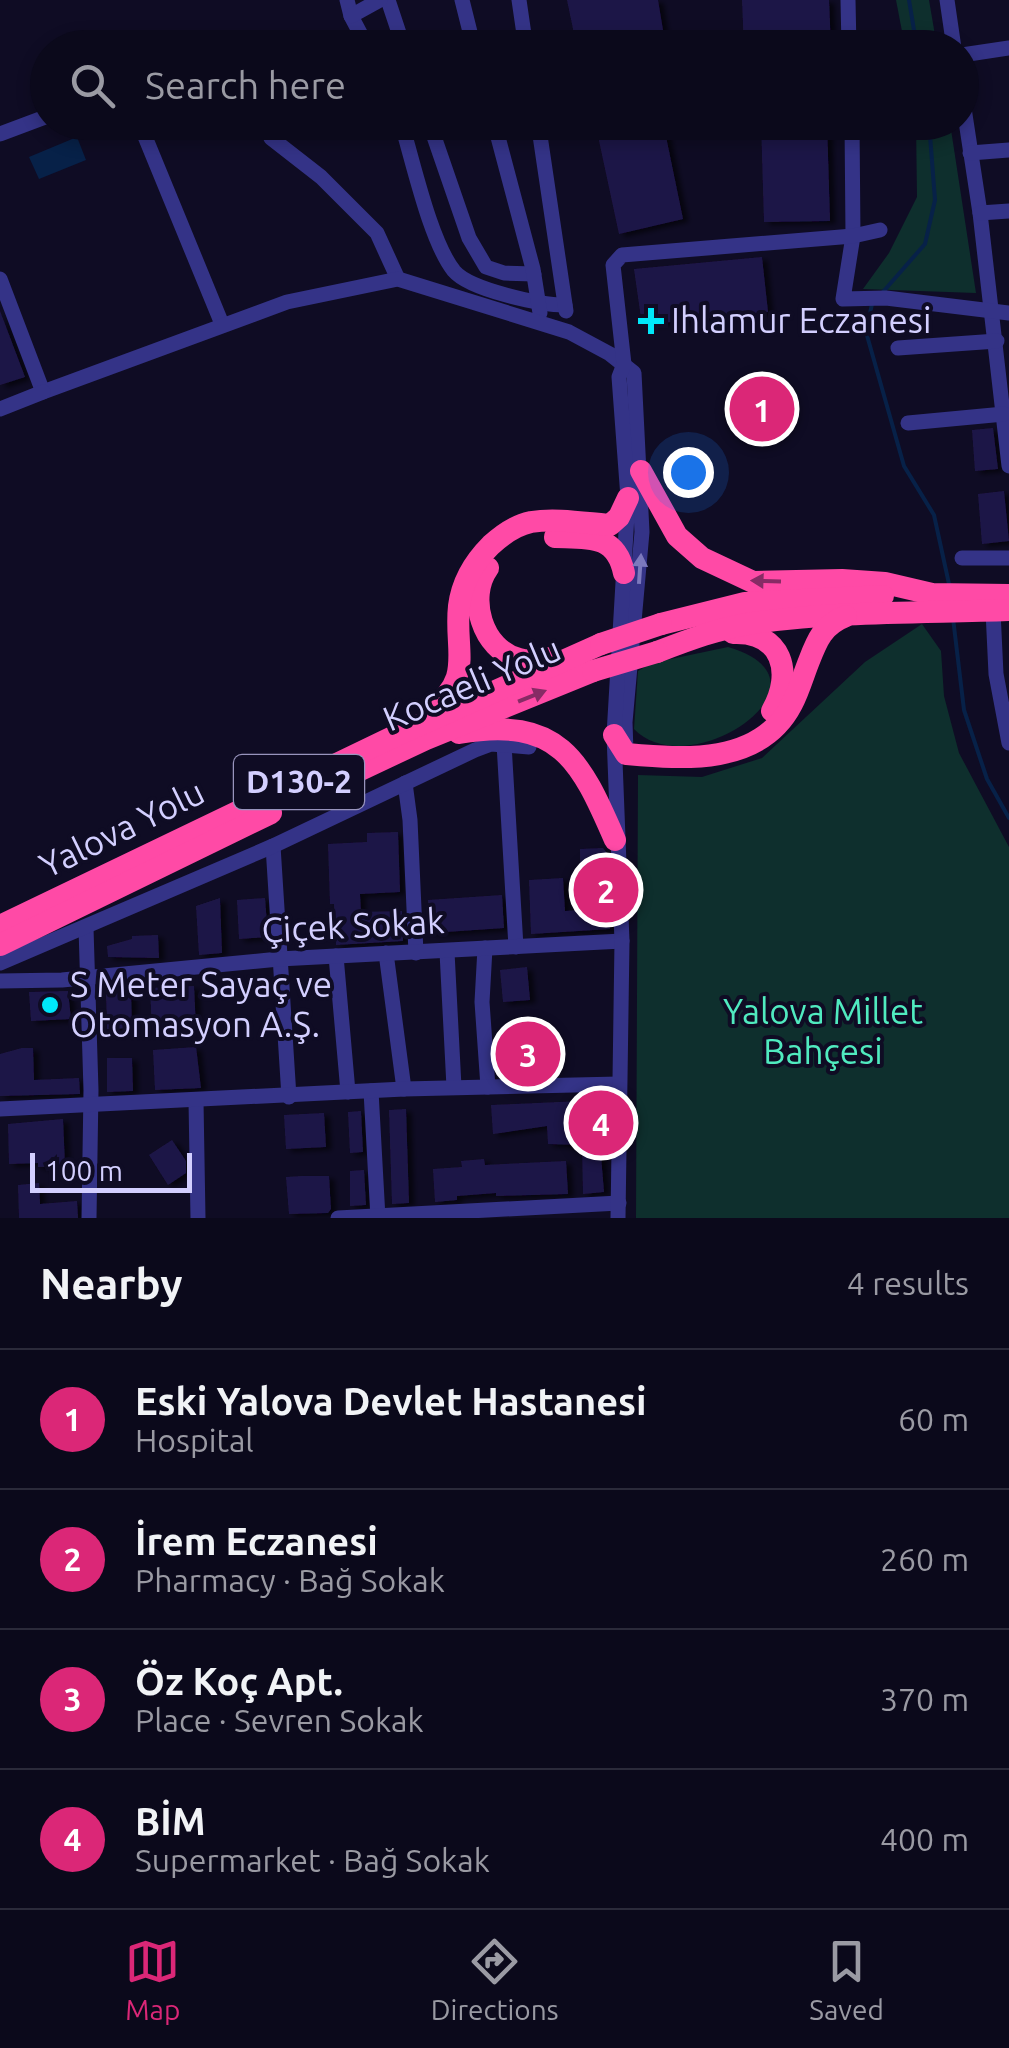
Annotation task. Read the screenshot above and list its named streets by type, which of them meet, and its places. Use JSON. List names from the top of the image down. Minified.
{"streets":{"highway":["Kocaeli̇ Yolu","D130-2","Yalova Yolu"],"street":["Çiçek Sokak"]},"crossings":[["Kocaeli̇ Yolu","D130-2"],["Kocaeli̇ Yolu","Yalova Yolu"],["D130-2","Yalova Yolu"]],"parks":["Yalova Millet Bahçesi"],"places":{"health":["Ihlamur Eczanesi"],"other":["S Meter Sayaç ve Otomasyon A.Ş."]},"scale_bar":"100 m","page":{"search":"Search here","pins":["1","2","3","4"],"scale":"100 m","heading":["Nearby","4 results"],"list":[{"mark":"1","name":"Eski Yalova Devlet Hastanesi","note":"Hospital","value":"60 m"},{"mark":"2","name":"İrem Eczanesi","note":"Pharmacy · Bağ Sokak","value":"260 m"},{"mark":"3","name":"Öz Koç Apt.","note":"Place · Sevren Sokak","value":"370 m"},{"mark":"4","name":"BİM","note":"Supermarket · Bağ Sokak","value":"400 m"}],"nav":["Map","Directions","Saved"]}}
